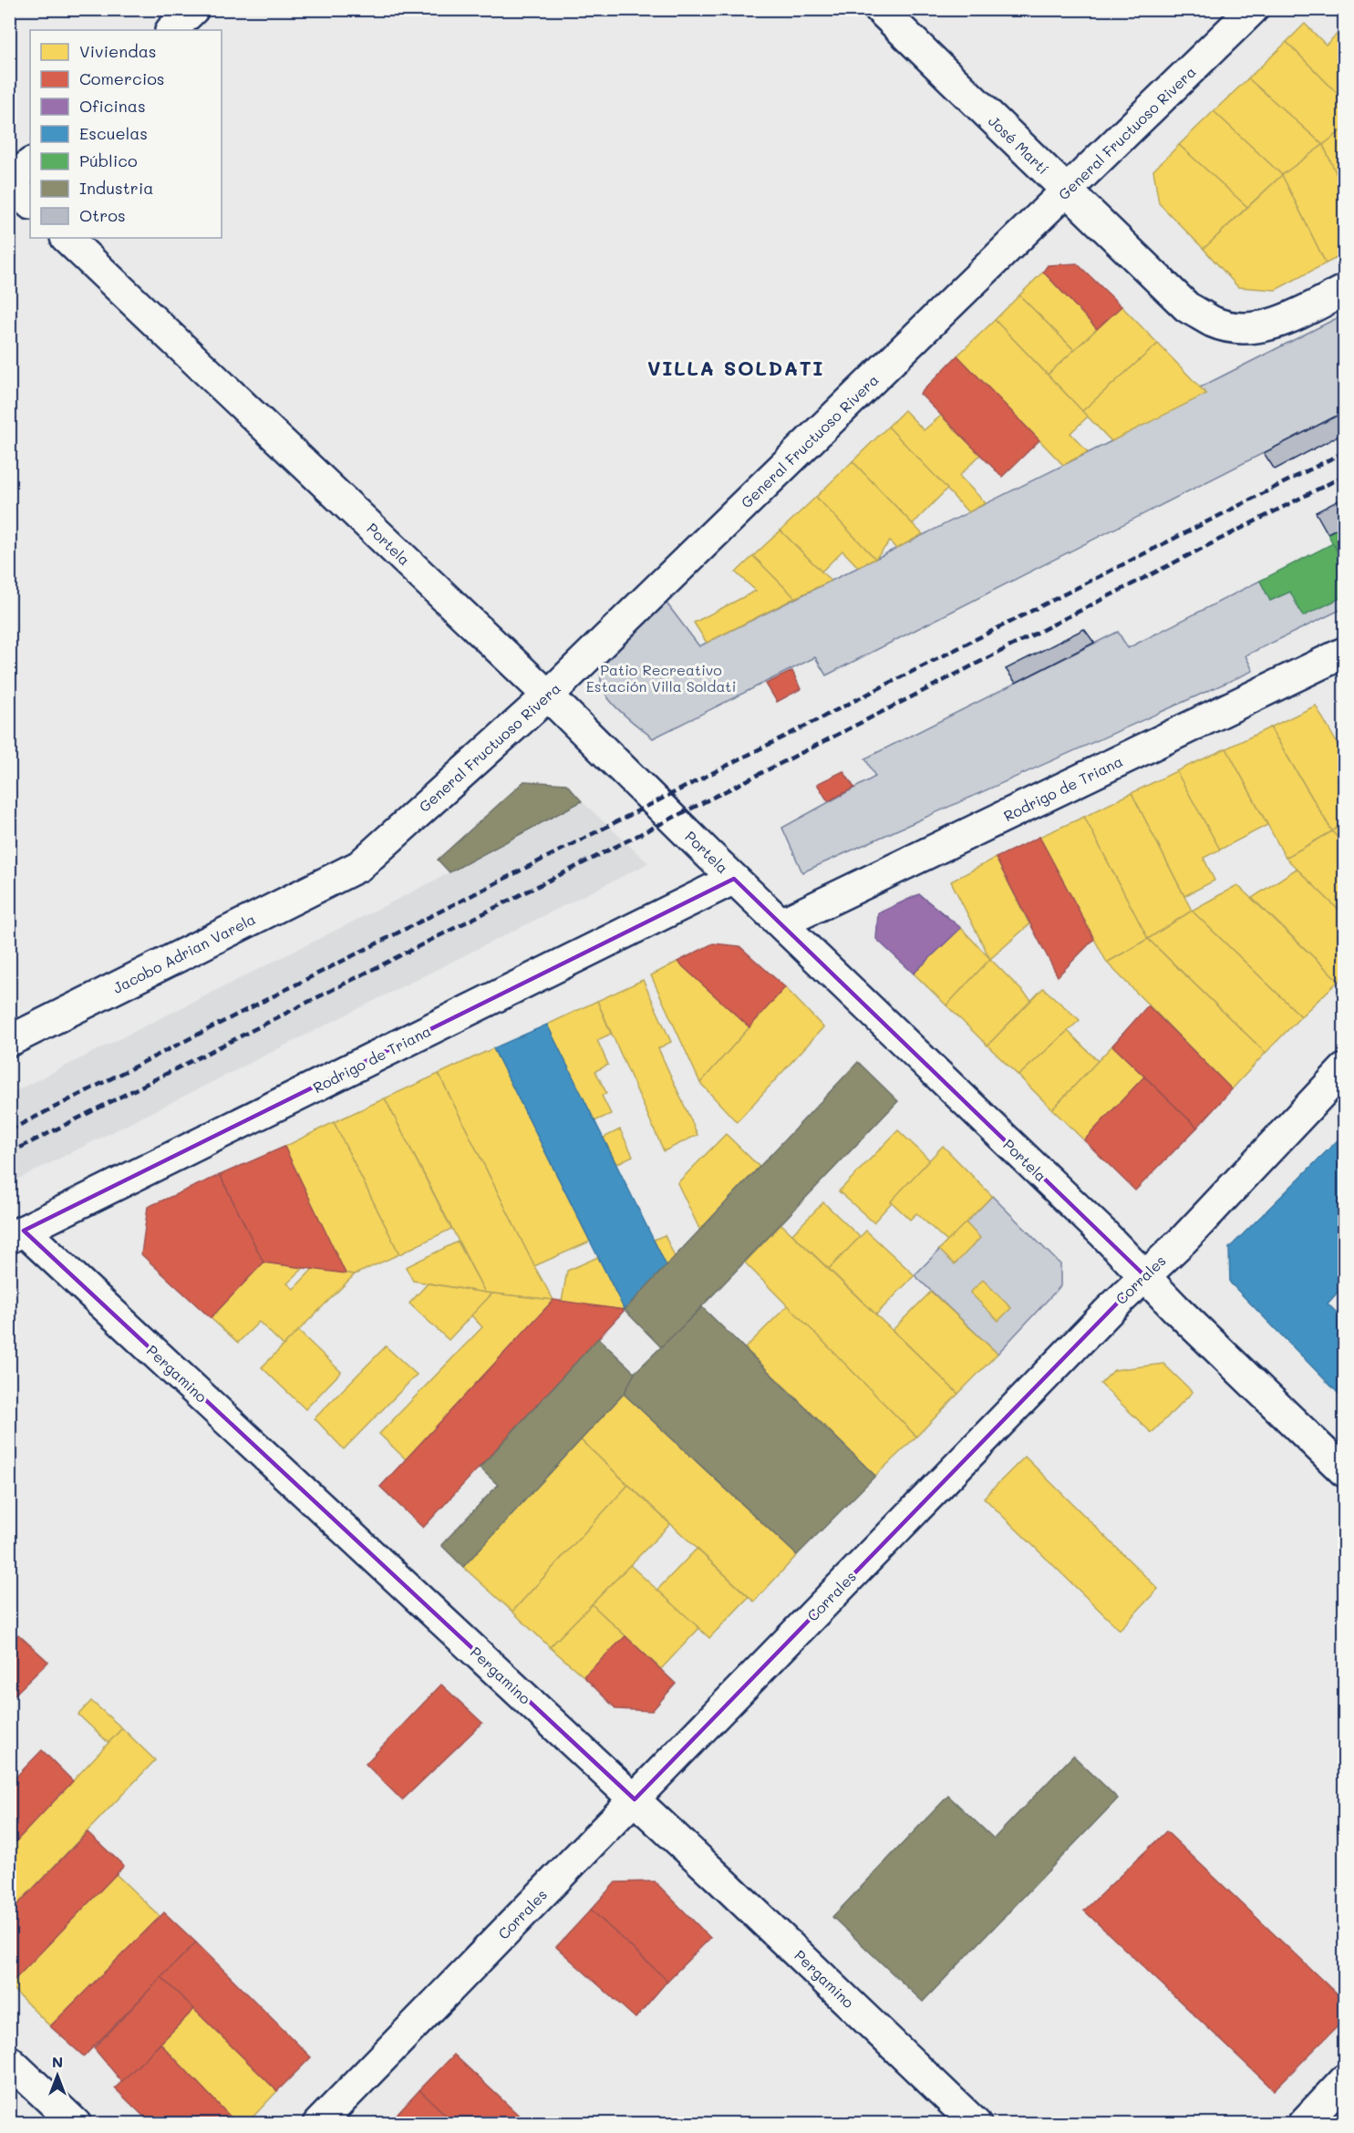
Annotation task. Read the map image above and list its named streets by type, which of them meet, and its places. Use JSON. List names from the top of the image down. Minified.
{"streets":{"street":["General Fructuoso Rivera","José Martí","Portela","Rodrigo de Triana","Jacobo Adrian Varela","Corrales","Pergamino"]},"crossings":[["General Fructuoso Rivera","José Martí"],["General Fructuoso Rivera","Portela"],["General Fructuoso Rivera","Jacobo Adrian Varela"],["Portela","Rodrigo de Triana"],["Portela","Corrales"],["Rodrigo de Triana","Pergamino"],["Corrales","Pergamino"]],"districts":["VILLA SOLDATI"],"parks":["Patio Recreativo Estación Villa Soldati"],"legend":["Viviendas","Comercios","Oficinas","Escuelas","Público","Industria","Otros"],"north":"top"}
